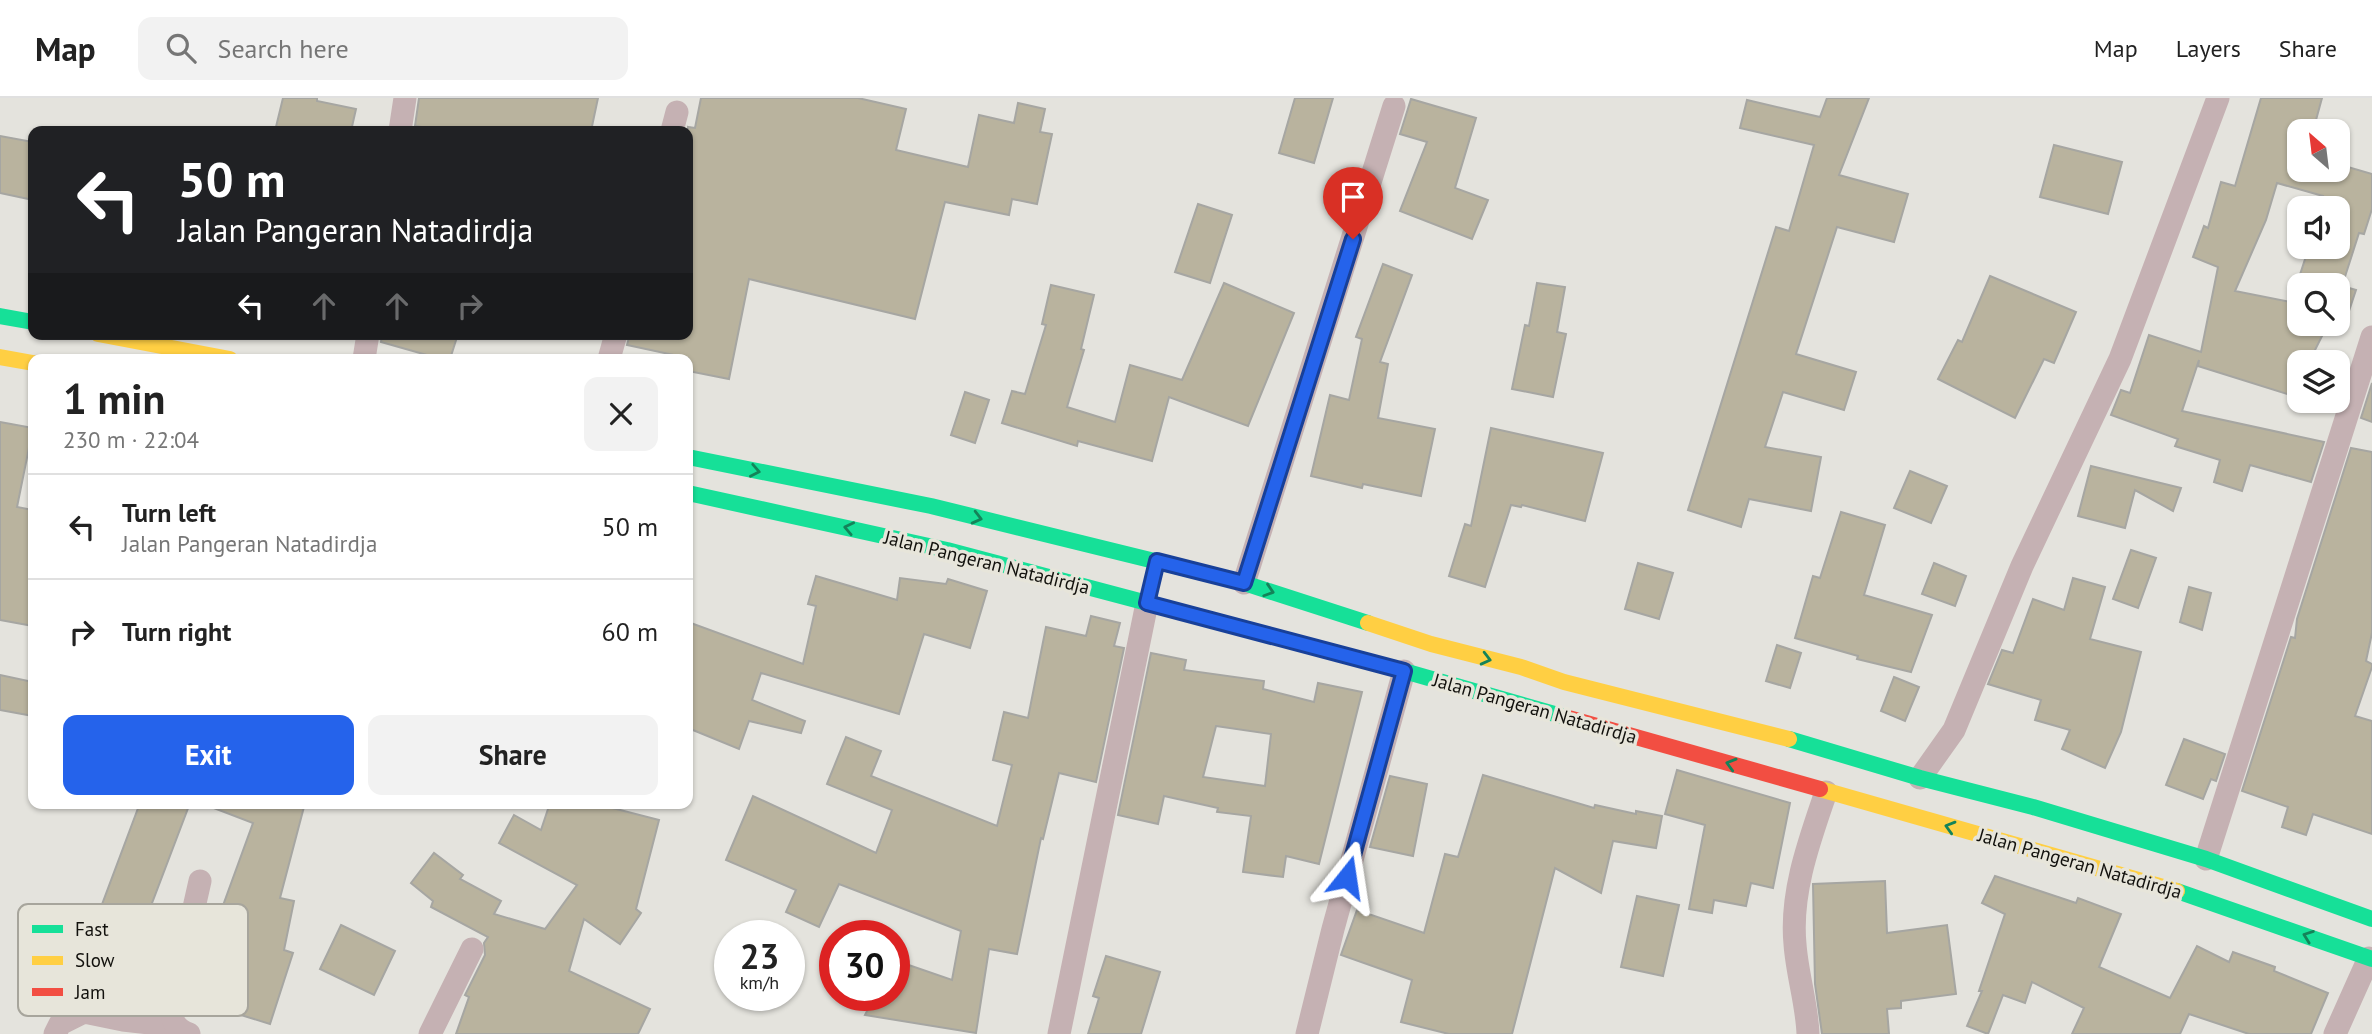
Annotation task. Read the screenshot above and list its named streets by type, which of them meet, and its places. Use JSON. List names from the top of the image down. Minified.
{"streets":{"main road":["Jalan Pangeran Natadirdja"]},"legend":["Fast","Slow","Jam"],"north":"top left","page":{"header":"Map","search":"Search here","nav":["Map","Layers","Share"],"turn":["50 m","Jalan Pangeran Natadirdja"],"heading":["1 min","230 m · 22:04"],"list":[{"name":"Turn left","note":"Jalan Pangeran Natadirdja","value":"50 m"},{"name":"Turn right","value":"60 m"}],"buttons":["Exit","Share"],"speed":"23 km/h","limit":"30"}}
